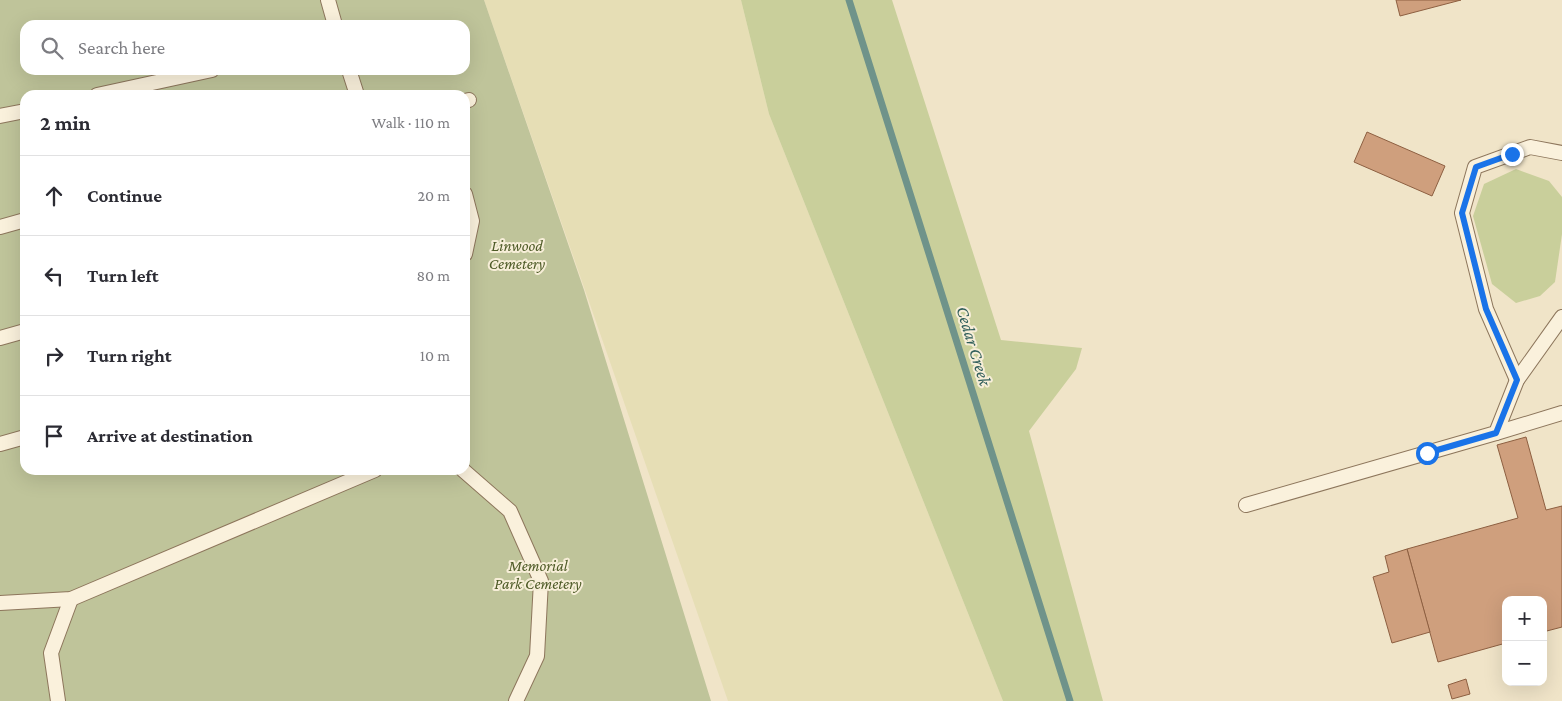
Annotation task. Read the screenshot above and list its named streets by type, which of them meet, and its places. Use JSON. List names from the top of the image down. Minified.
{"water":["Cedar Creek"],"parks":["Linwood Cemetery","Memorial Park Cemetery"],"page":{"search":"Search here","heading":["2 min","Walk · 110 m"],"list":[["Continue","20 m"],["Turn left","80 m"],["Turn right","10 m"],"Arrive at destination"],"map_buttons":["+","−"]}}
